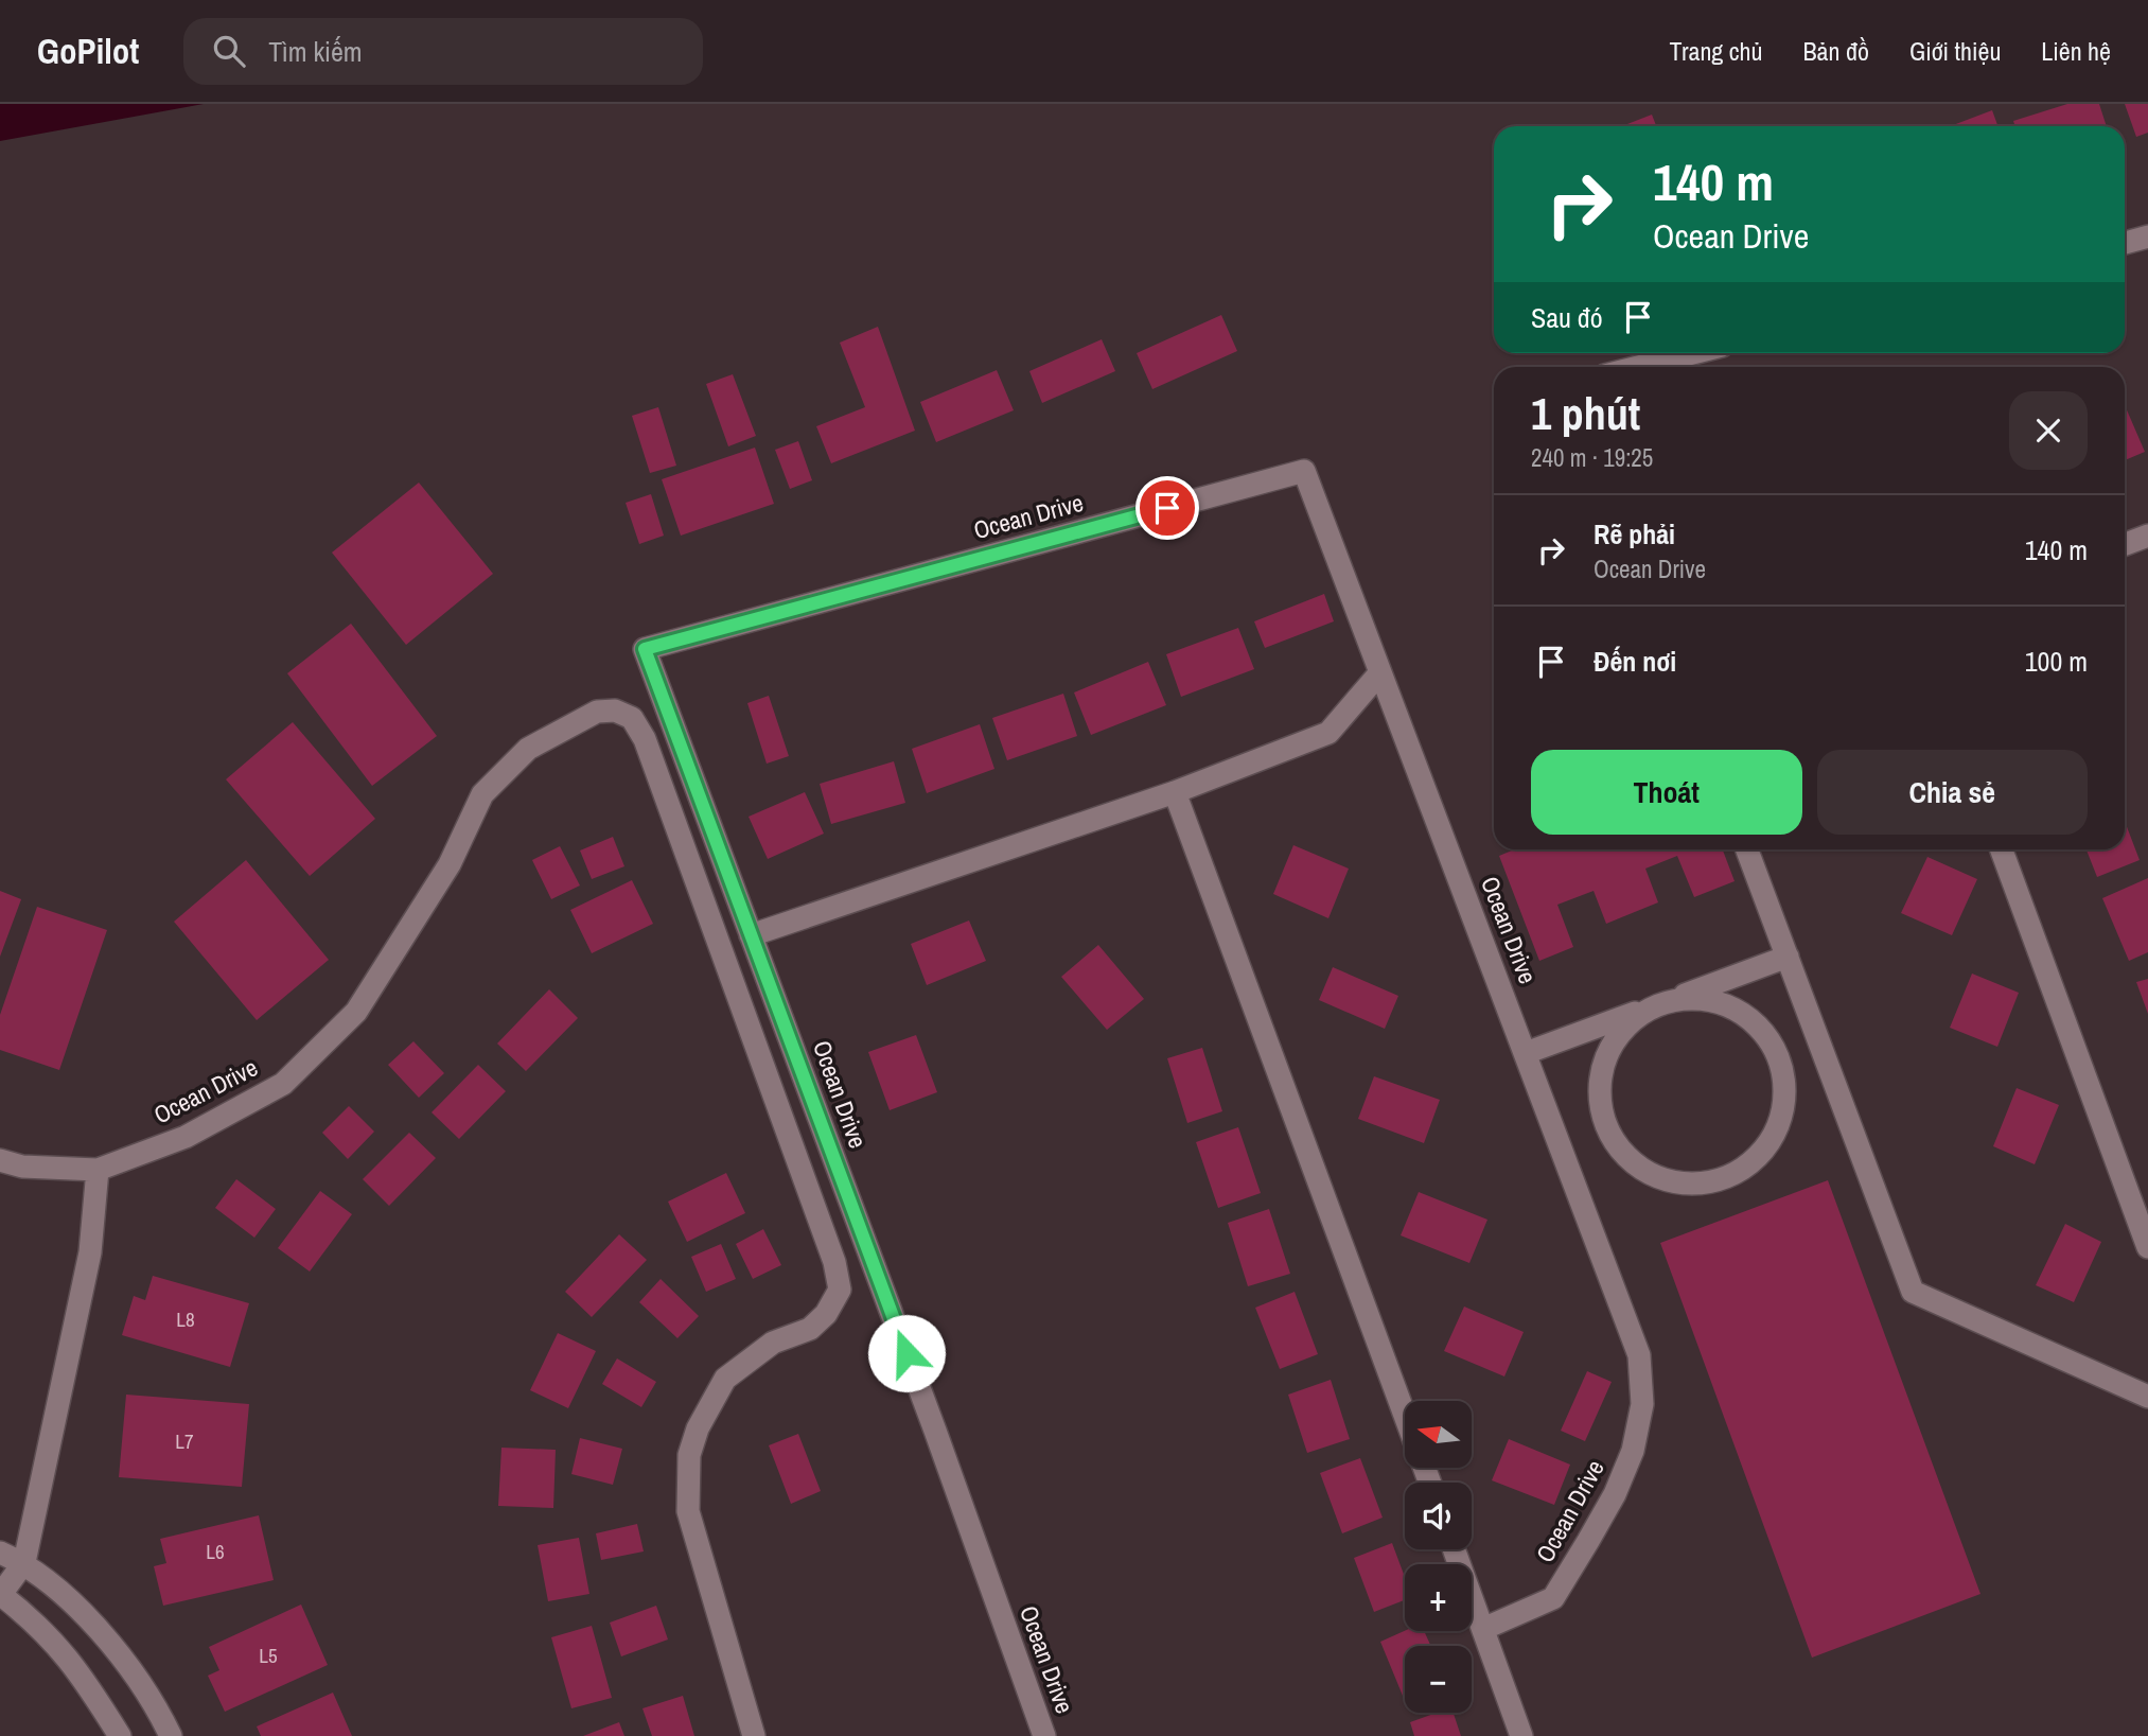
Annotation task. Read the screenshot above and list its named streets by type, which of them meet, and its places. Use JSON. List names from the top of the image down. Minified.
{"streets":{"street":["Ocean Drive"]},"house_numbers":["L8","L7","L6","L5"],"north":"left","page":{"header":"GoPilot","search":"Tìm kiếm","nav":["Trang chủ","Bản đồ","Giới thiệu","Liên hệ"],"turn":["140 m","Ocean Drive"],"then":"Sau đó","heading":["1 phút","240 m · 19:25"],"list":[{"name":"Rẽ phải","note":"Ocean Drive","value":"140 m"},{"name":"Đến nơi","value":"100 m"}],"buttons":["Thoát","Chia sẻ"],"map_buttons":["+","−"]}}
